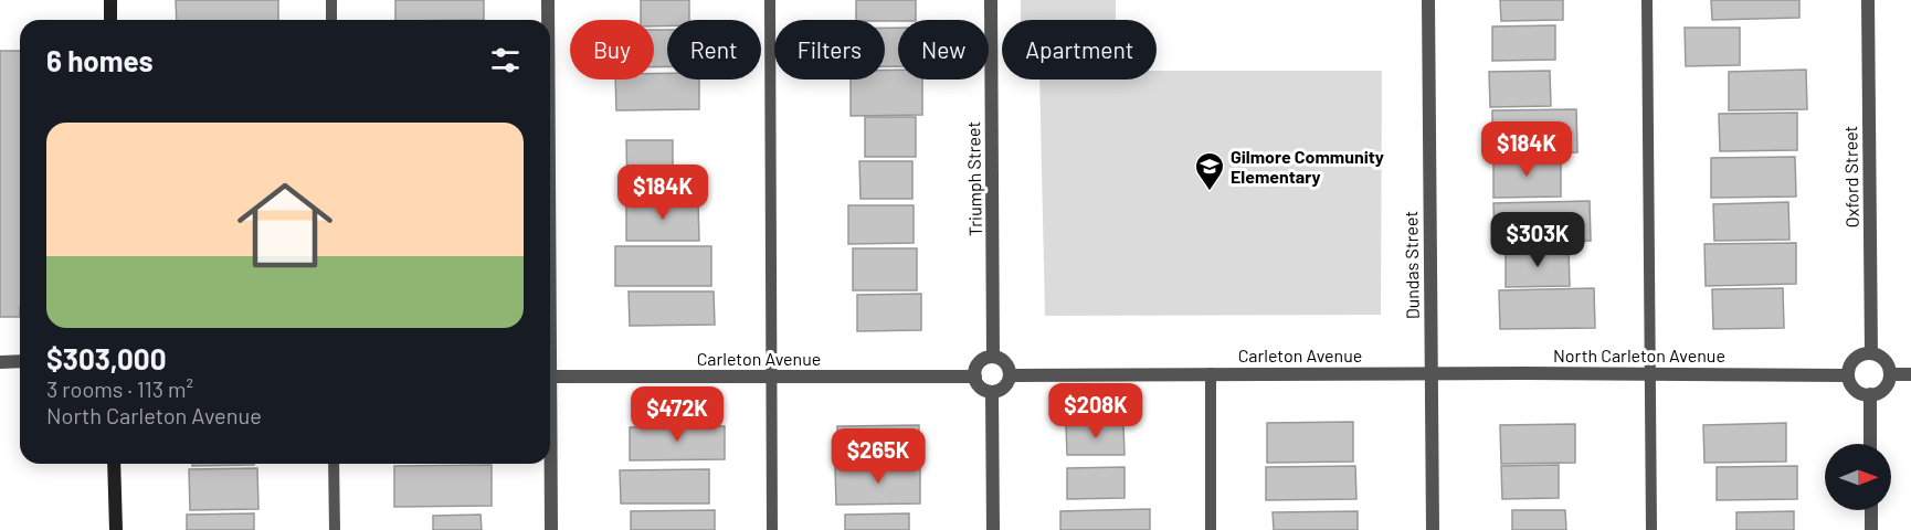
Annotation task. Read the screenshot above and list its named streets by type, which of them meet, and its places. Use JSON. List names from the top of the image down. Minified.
{"streets":{"street":["Oxford Street","Triumph Street","Dundas Street","Carleton Avenue","North Carleton Avenue"]},"crossings":[["Oxford Street","North Carleton Avenue"],["Triumph Street","Carleton Avenue"],["Dundas Street","Carleton Avenue"],["Dundas Street","North Carleton Avenue"],["Carleton Avenue","North Carleton Avenue"]],"places":{"school or university":["Gilmore Community Elementary"]},"north":"right","page":{"chip":["Buy","Rent","Filters","New","Apartment"],"heading":"6 homes","list":[{"name":"$303,000","note":"3 rooms · 113 m² · North Carleton Avenue"}],"price":["$184K","$184K","$303K","$208K","$472K","$265K"]}}
